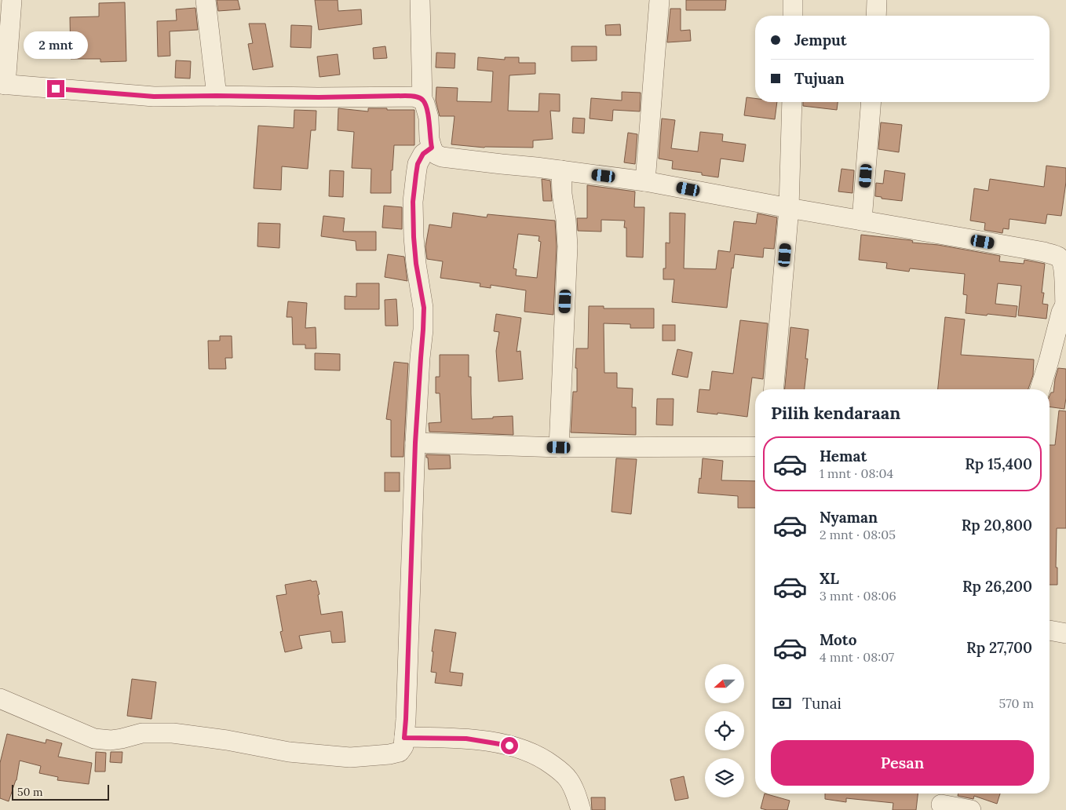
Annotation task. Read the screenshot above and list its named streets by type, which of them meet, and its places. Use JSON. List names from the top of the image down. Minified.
{"scale_bar":"50 m","north":"left","page":{"banner":["Jemput","Tujuan"],"bubble":"2 mnt","heading":"Pilih kendaraan","list":[{"name":"Hemat","note":"1 mnt · 08:04","value":"Rp 15,400"},{"name":"Nyaman","note":"2 mnt · 08:05","value":"Rp 20,800"},{"name":"XL","note":"3 mnt · 08:06","value":"Rp 26,200"},{"name":"Moto","note":"4 mnt · 08:07","value":"Rp 27,700"}],"pay":["Tunai","570 m"],"buttons":"Pesan","scale":"50 m"}}
